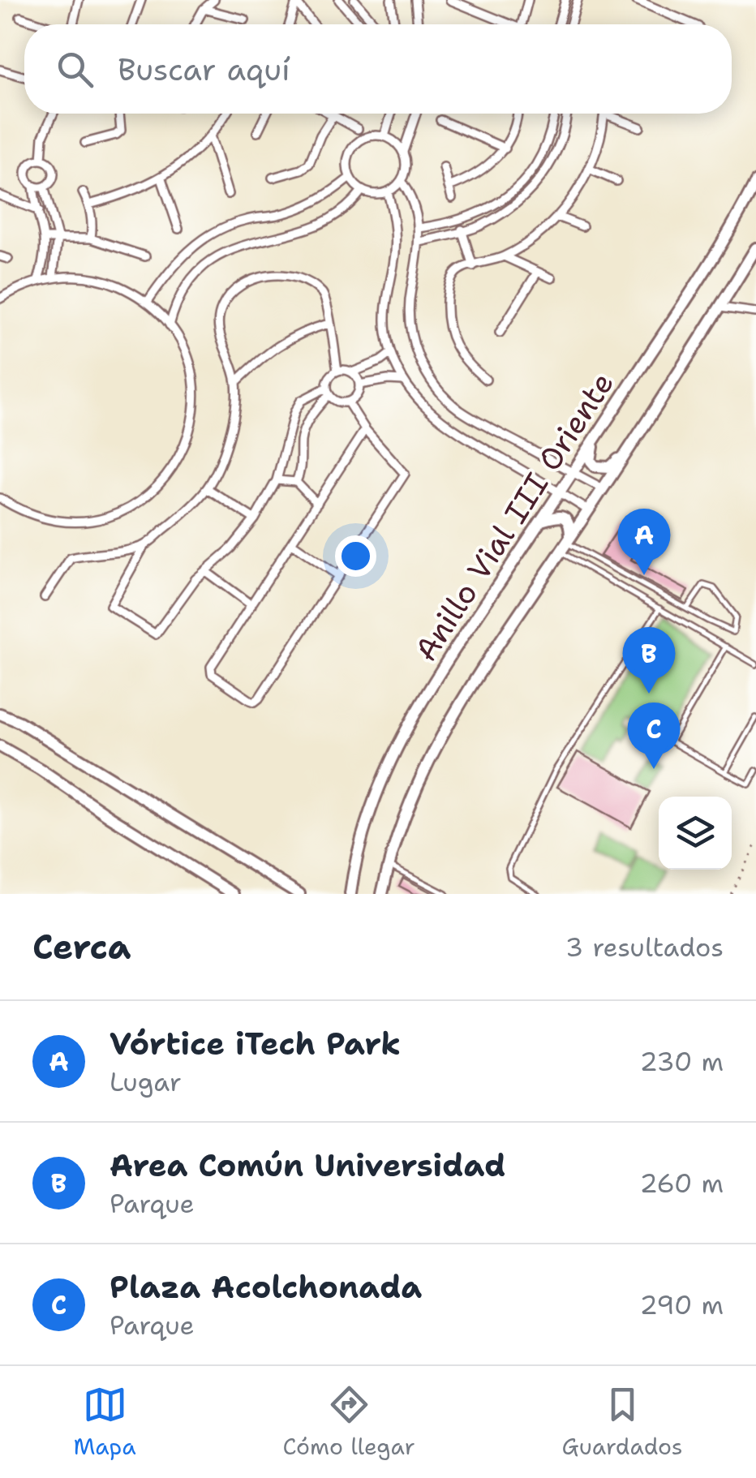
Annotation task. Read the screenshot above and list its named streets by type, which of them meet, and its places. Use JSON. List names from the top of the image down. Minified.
{"streets":{"main road":["Anillo Vial III Oriente"]},"page":{"search":"Buscar aquí","pins":["A","B","C"],"heading":["Cerca","3 resultados"],"list":[{"mark":"A","name":"Vórtice iTech Park","note":"Lugar","value":"230 m"},{"mark":"B","name":"Area Común Universidad","note":"Parque","value":"260 m"},{"mark":"C","name":"Plaza Acolchonada","note":"Parque","value":"290 m"}],"nav":["Mapa","Cómo llegar","Guardados"]}}
